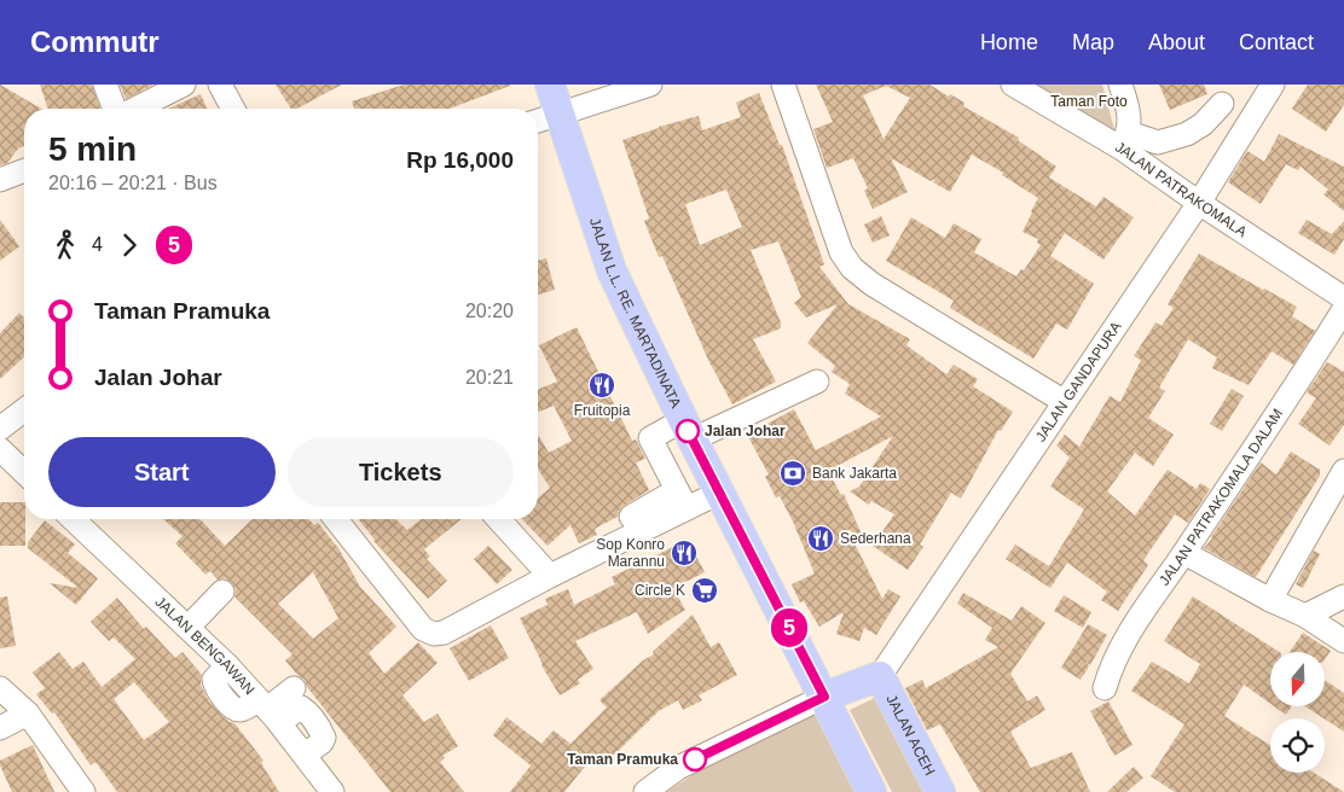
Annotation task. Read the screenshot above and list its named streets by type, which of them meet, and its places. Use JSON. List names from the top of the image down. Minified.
{"streets":{"main road":["JALAN L.L. RE. MARTADINATA","JALAN ACEH"],"street":["JALAN PATRAKOMALA","JALAN GANDAPURA","JALAN PATRAKOMALA DALAM","JALAN BENGAWAN"]},"crossings":[["JALAN PATRAKOMALA","JALAN GANDAPURA"],["JALAN GANDAPURA","JALAN ACEH"]],"parks":["Taman Foto"],"places":{"restaurant":["Fruitopia","Sederhana","Sop Konro Marannu"],"other":["Jalan Johar","Taman Pramuka"],"bank":["Bank Jakarta"],"supermarket":["Circle K"]},"lines":["bus line 5"],"north":"bottom","page":{"header":"Commutr","nav":["Home","Map","About","Contact"],"on_map":"5","heading":["5 min","20:16 – 20:21 · Bus","Rp 16,000"],"legs":["4","5"],"list":[{"name":"Taman Pramuka","value":"20:20"},{"name":"Jalan Johar","value":"20:21"}],"buttons":["Start","Tickets"]}}
